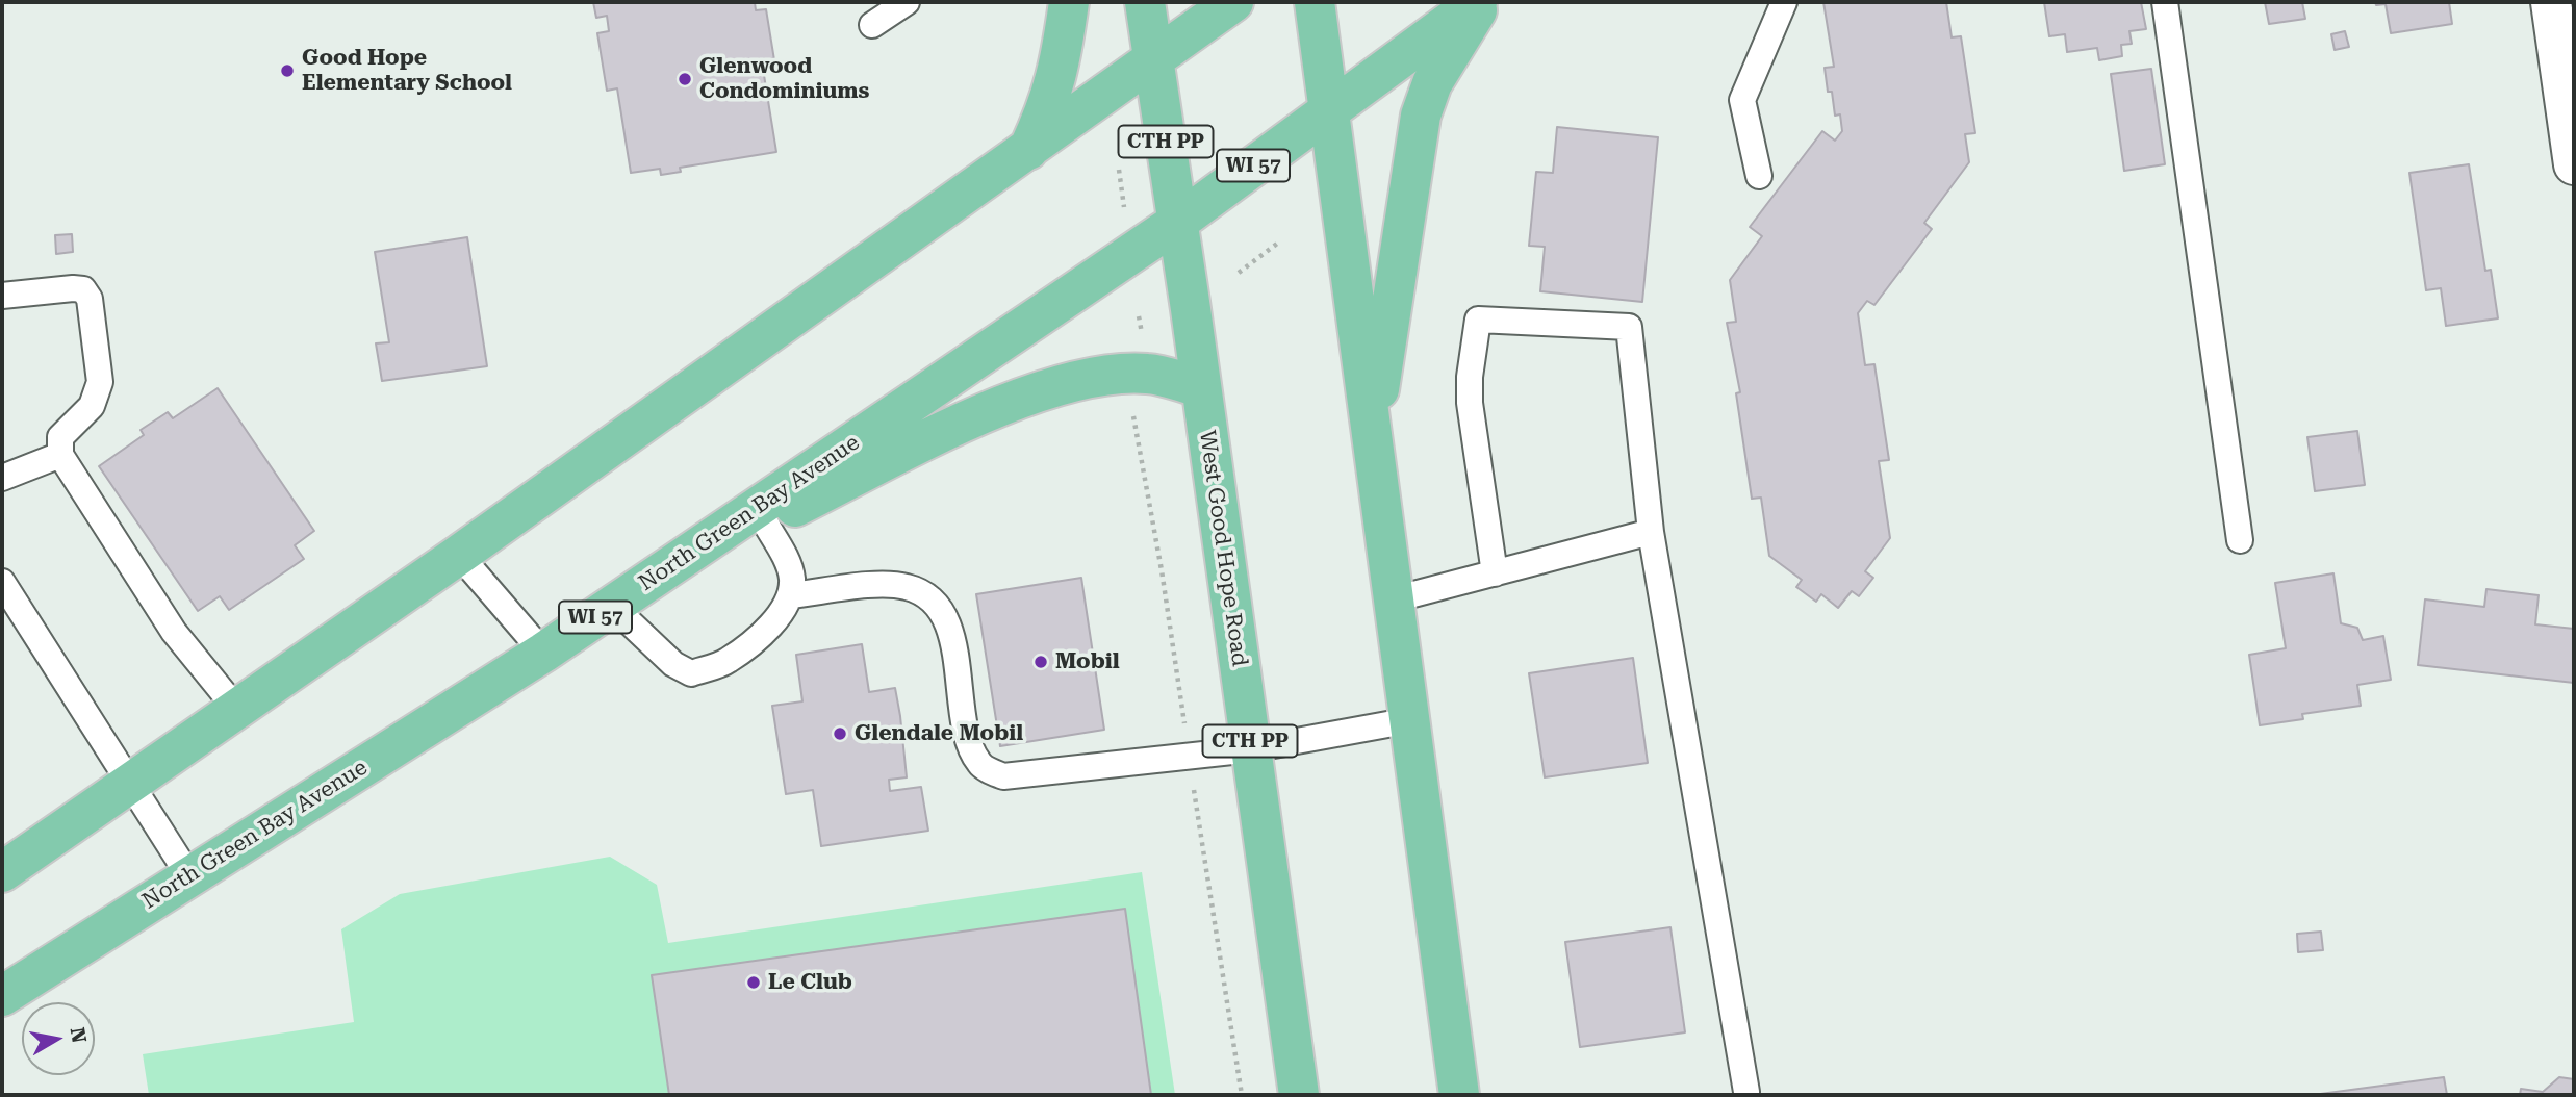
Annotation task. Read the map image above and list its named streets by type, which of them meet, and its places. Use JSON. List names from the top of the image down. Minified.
{"streets":{"main road":["CTH PP","WI 57","North Green Bay Avenue","West Good Hope Road"]},"crossings":[["North Green Bay Avenue","West Good Hope Road"]],"places":["Good Hope Elementary School","Glenwood Condominiums","Mobil","Glendale Mobil","Le Club"],"north":"right"}
